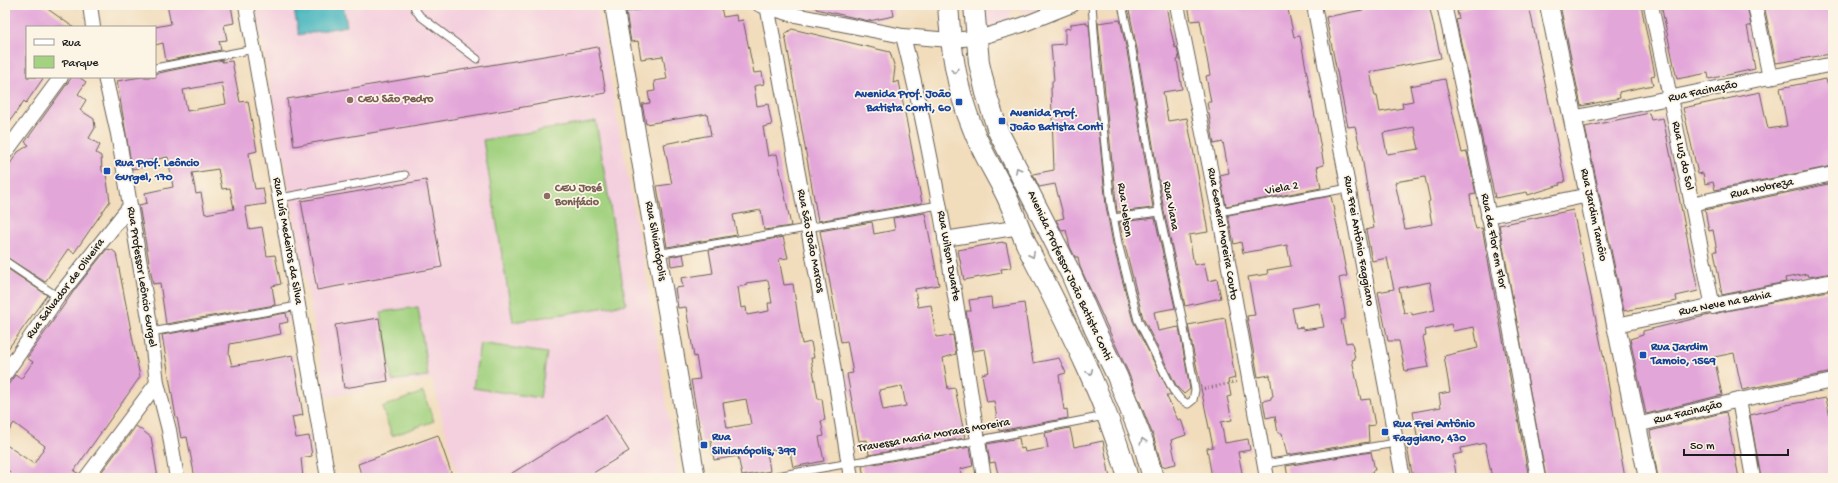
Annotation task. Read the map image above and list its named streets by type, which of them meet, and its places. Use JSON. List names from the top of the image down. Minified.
{"streets":{"main road":["Avenida Professor João Batista Conti"],"street":["Rua Facinação","Rua Luz do Sol","Rua Nobreza","Rua Jardim Tamôio","Rua General Moreira Couto","Rua Luís Medeiros da Silva","Rua Silvianópolis","Rua São João Marcos","Rua Frei Antônio Faggiano","Rua de Flor em Flor","Rua Wilson Duarte","Rua Professor Leôncio Gurgel","Rua Salvador de Oliveira","Rua Neve na Bahia"],"lane":["Viela 2","Rua Viana","Rua Nelson","Travessa Maria Moraes Moreira"]},"crossings":[["Rua Facinação","Rua Luz do Sol"],["Rua Facinação","Rua Jardim Tamôio"],["Rua Luz do Sol","Rua Nobreza"],["Rua Luz do Sol","Rua Neve na Bahia"],["Viela 2","Rua General Moreira Couto"],["Viela 2","Rua Frei Antônio Faggiano"],["Rua Viana","Rua Nelson"],["Rua Jardim Tamôio","Rua Neve na Bahia"],["Rua São João Marcos","Travessa Maria Moraes Moreira"],["Rua Wilson Duarte","Travessa Maria Moraes Moreira"],["Avenida Professor João Batista Conti","Travessa Maria Moraes Moreira"],["Rua Professor Leôncio Gurgel","Rua Salvador de Oliveira"]],"places":{"other":["CEU São Pedro","CEU José Bonifácio"],"transit":["Avenida Prof. João Batista Conti, 60","Avenida Prof. João Batista Conti","Rua Prof. Leôncio Gurgel, 170","Rua Jardim Tamoio, 1569","Rua Frei Antônio Faggiano, 430","Rua Silvianópolis, 399"]},"legend":["Rua","Parque"],"scale_bar":"50 m"}
